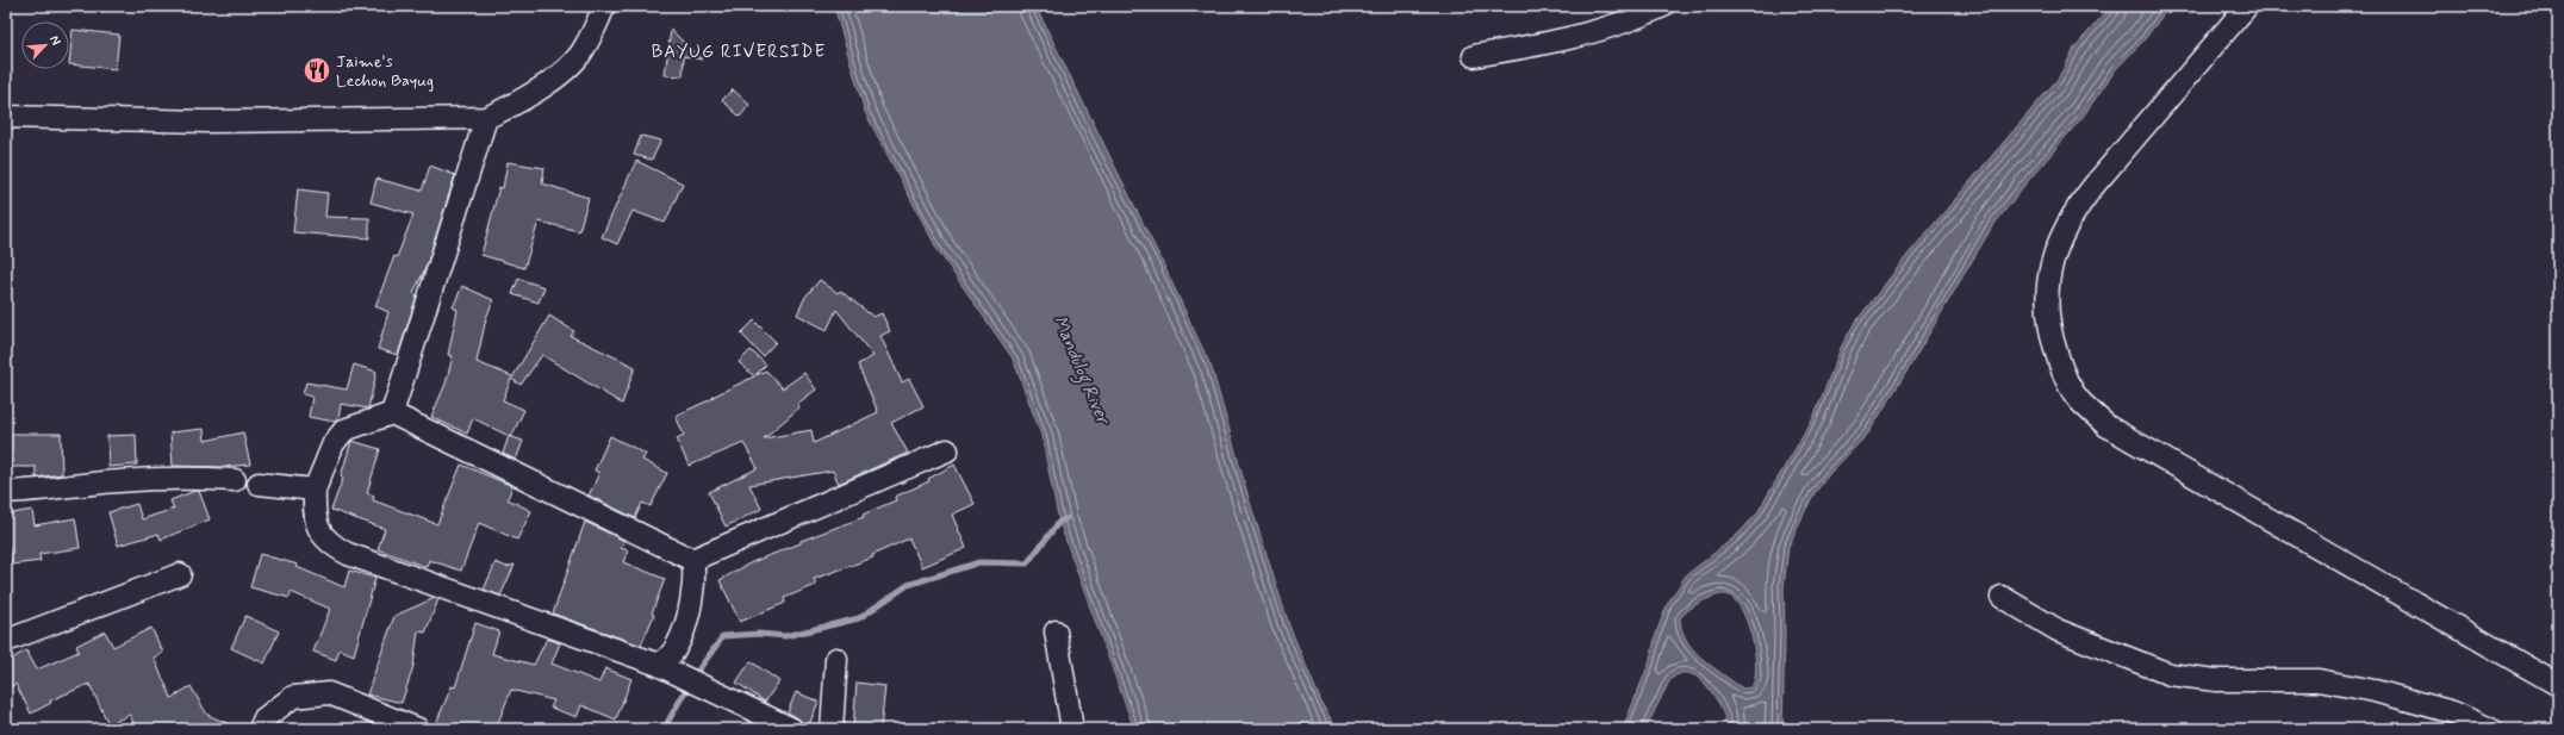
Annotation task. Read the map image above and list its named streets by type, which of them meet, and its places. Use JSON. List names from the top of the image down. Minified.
{"districts":["BAYUG RIVERSIDE"],"water":["Mandulog River"],"places":{"restaurant":["Jaime's Lechon Bayug"]},"north":"top right"}
